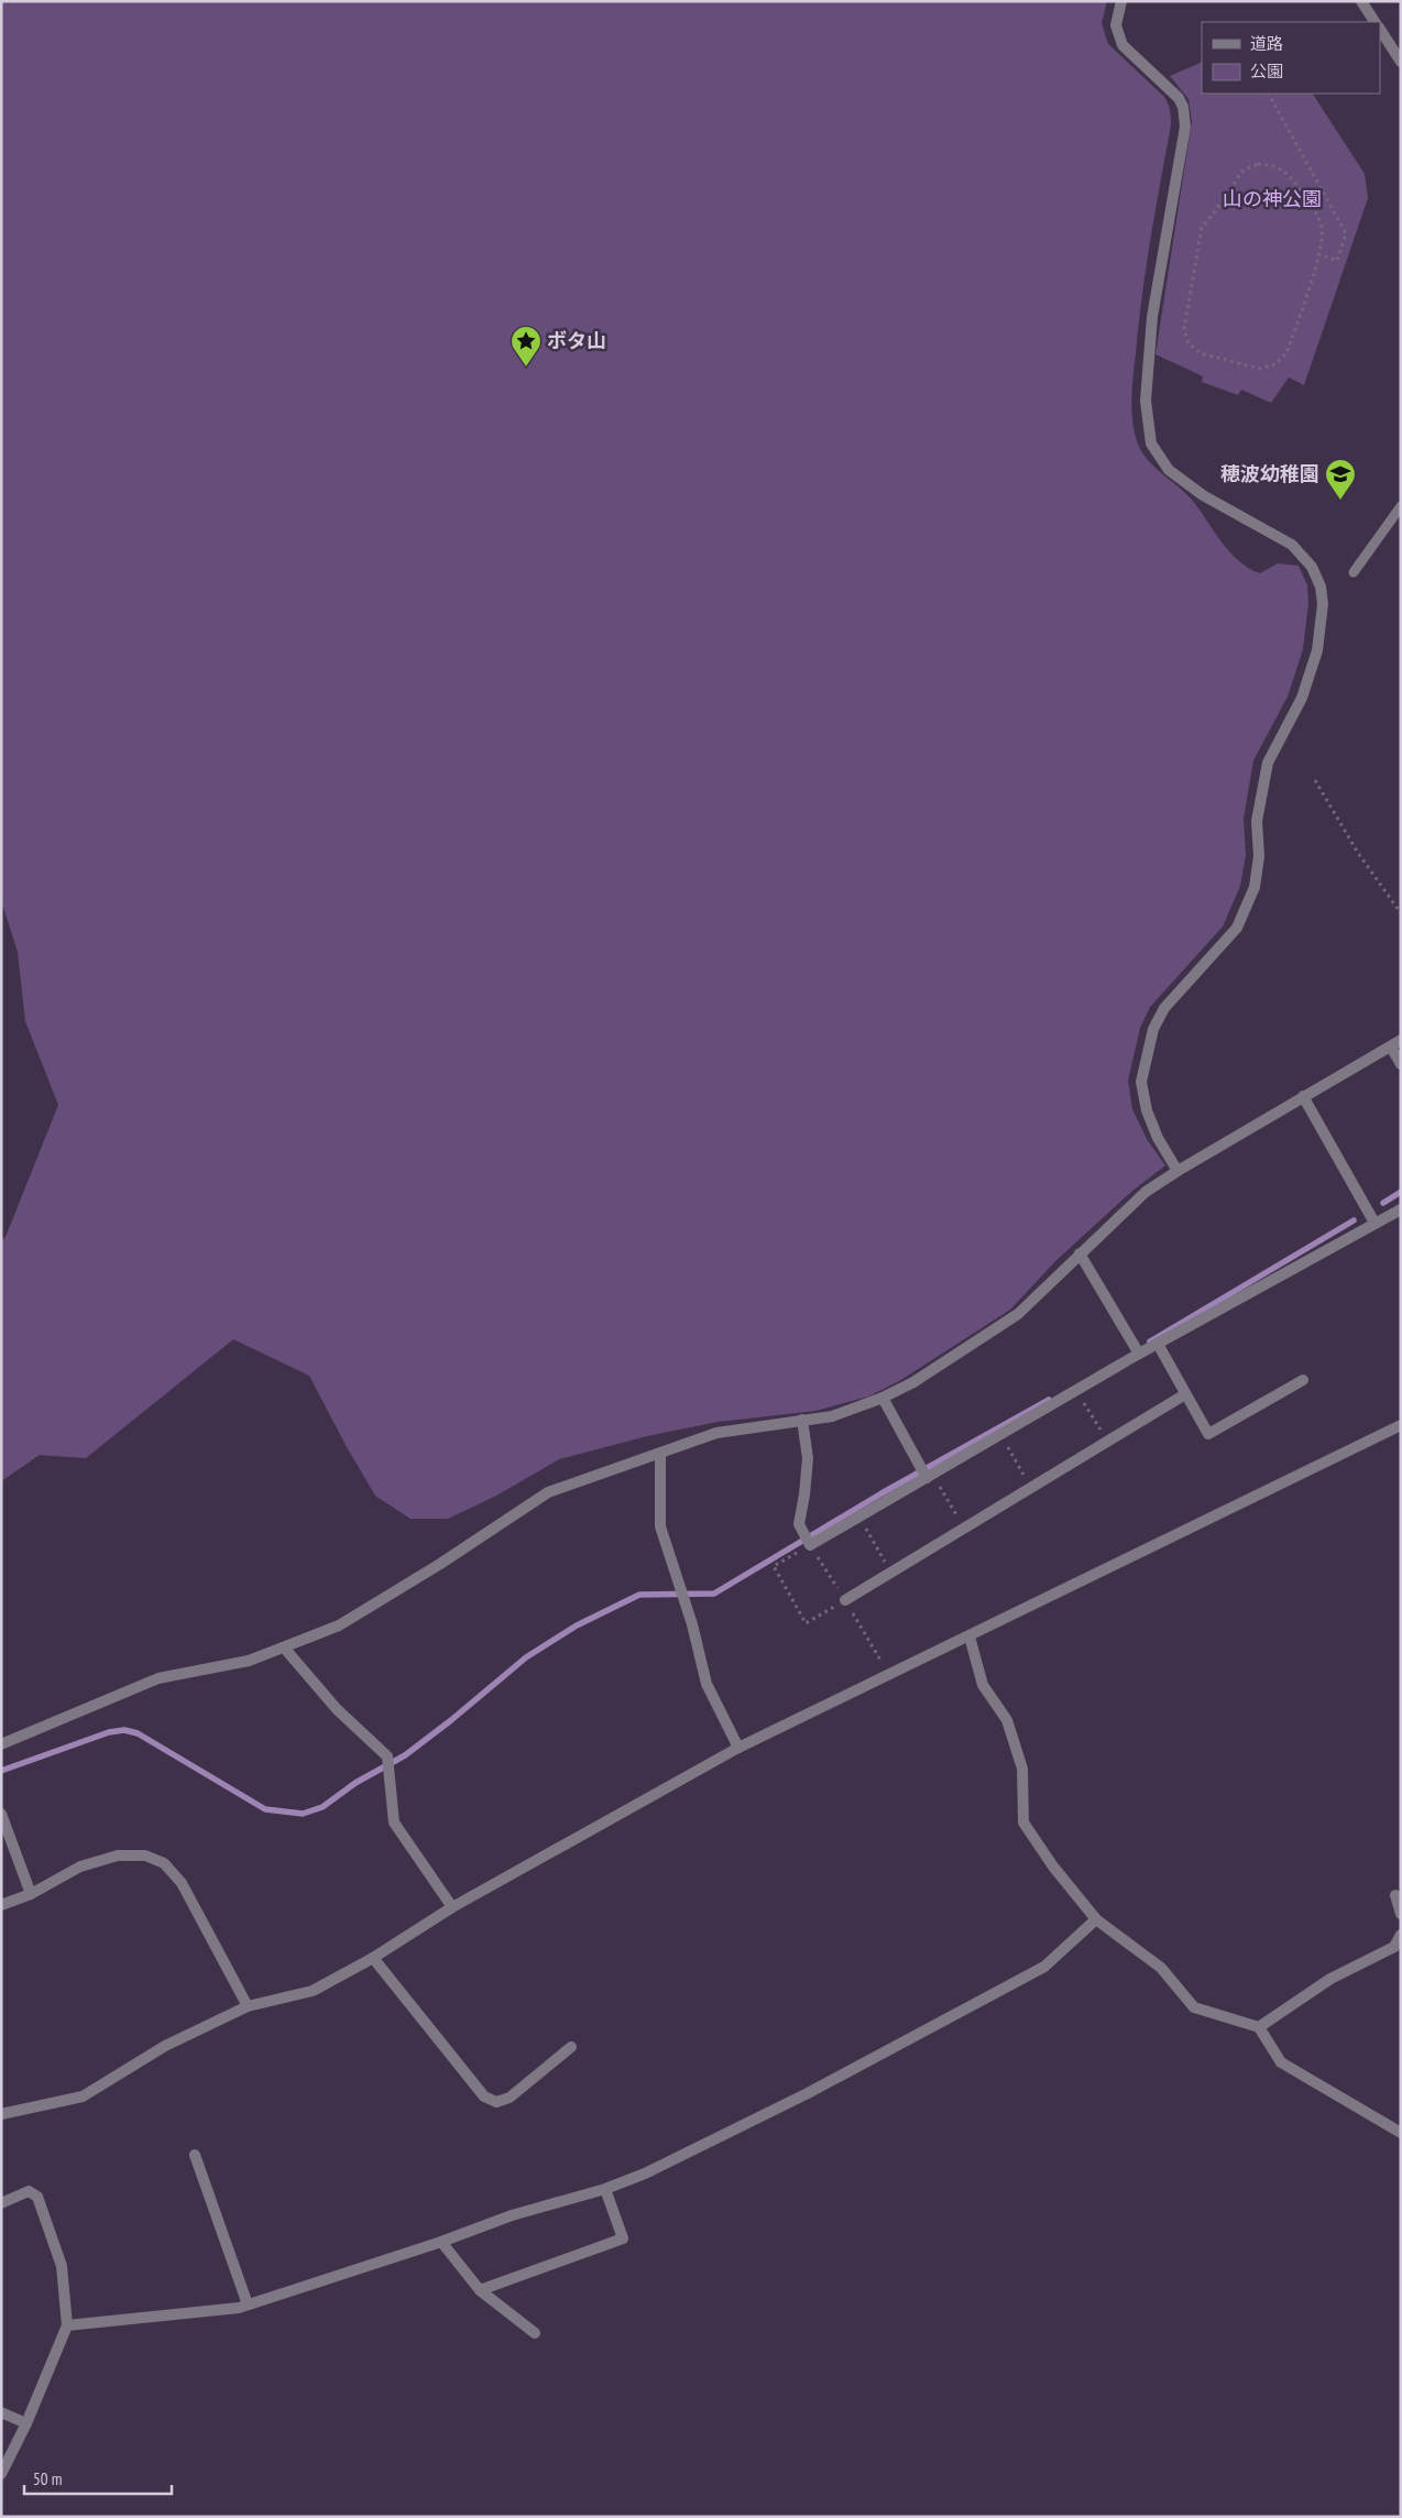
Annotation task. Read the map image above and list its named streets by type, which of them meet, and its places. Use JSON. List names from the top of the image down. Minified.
{"parks":["山の神公園"],"places":{"place":["ボタ山"],"school or university":["穂波幼稚園"]},"legend":["道路","公園"],"scale_bar":"50 m"}
